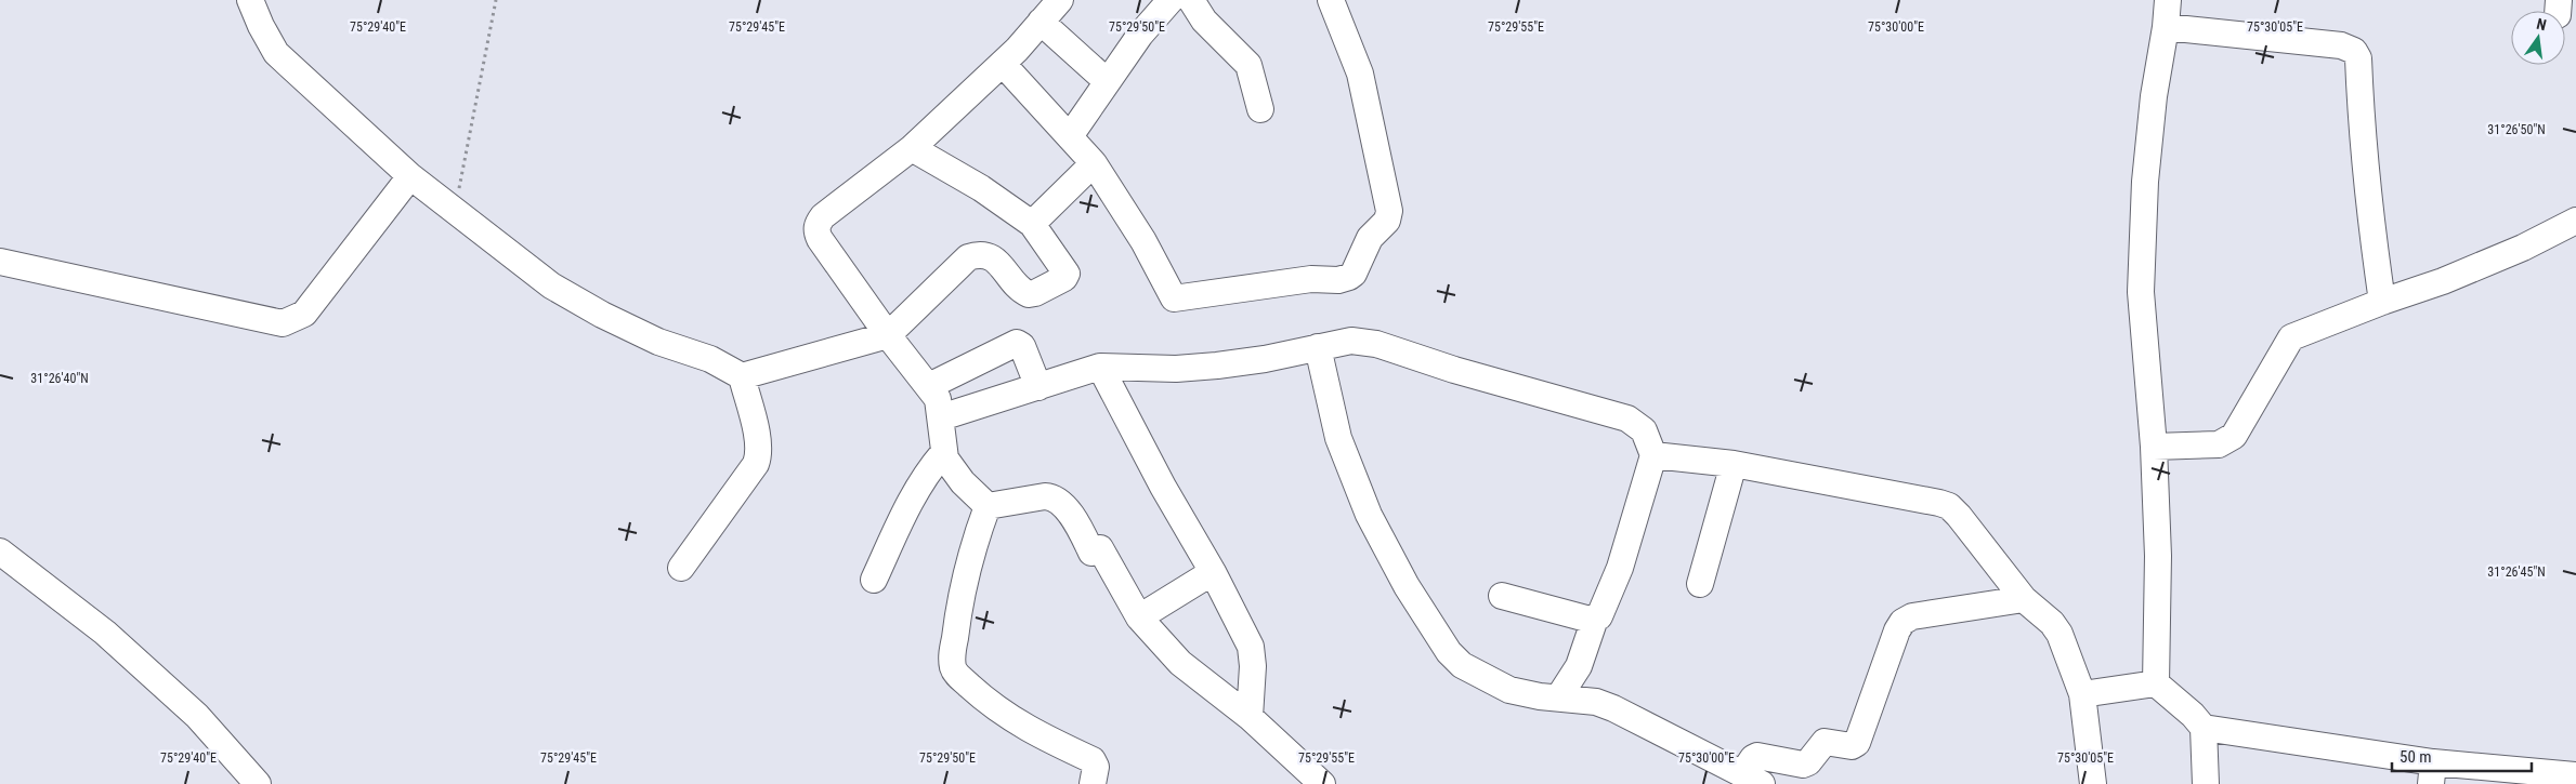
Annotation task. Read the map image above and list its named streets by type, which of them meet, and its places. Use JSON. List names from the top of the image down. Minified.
{"scale_bar":"50 m","north":"top","coordinates":["75°29'40\"E","75°29'45\"E","75°29'50\"E","75°29'55\"E","75°30'00\"E","75°30'05\"E","31°26'50\"N","31°26'40\"N","31°26'45\"N"]}
